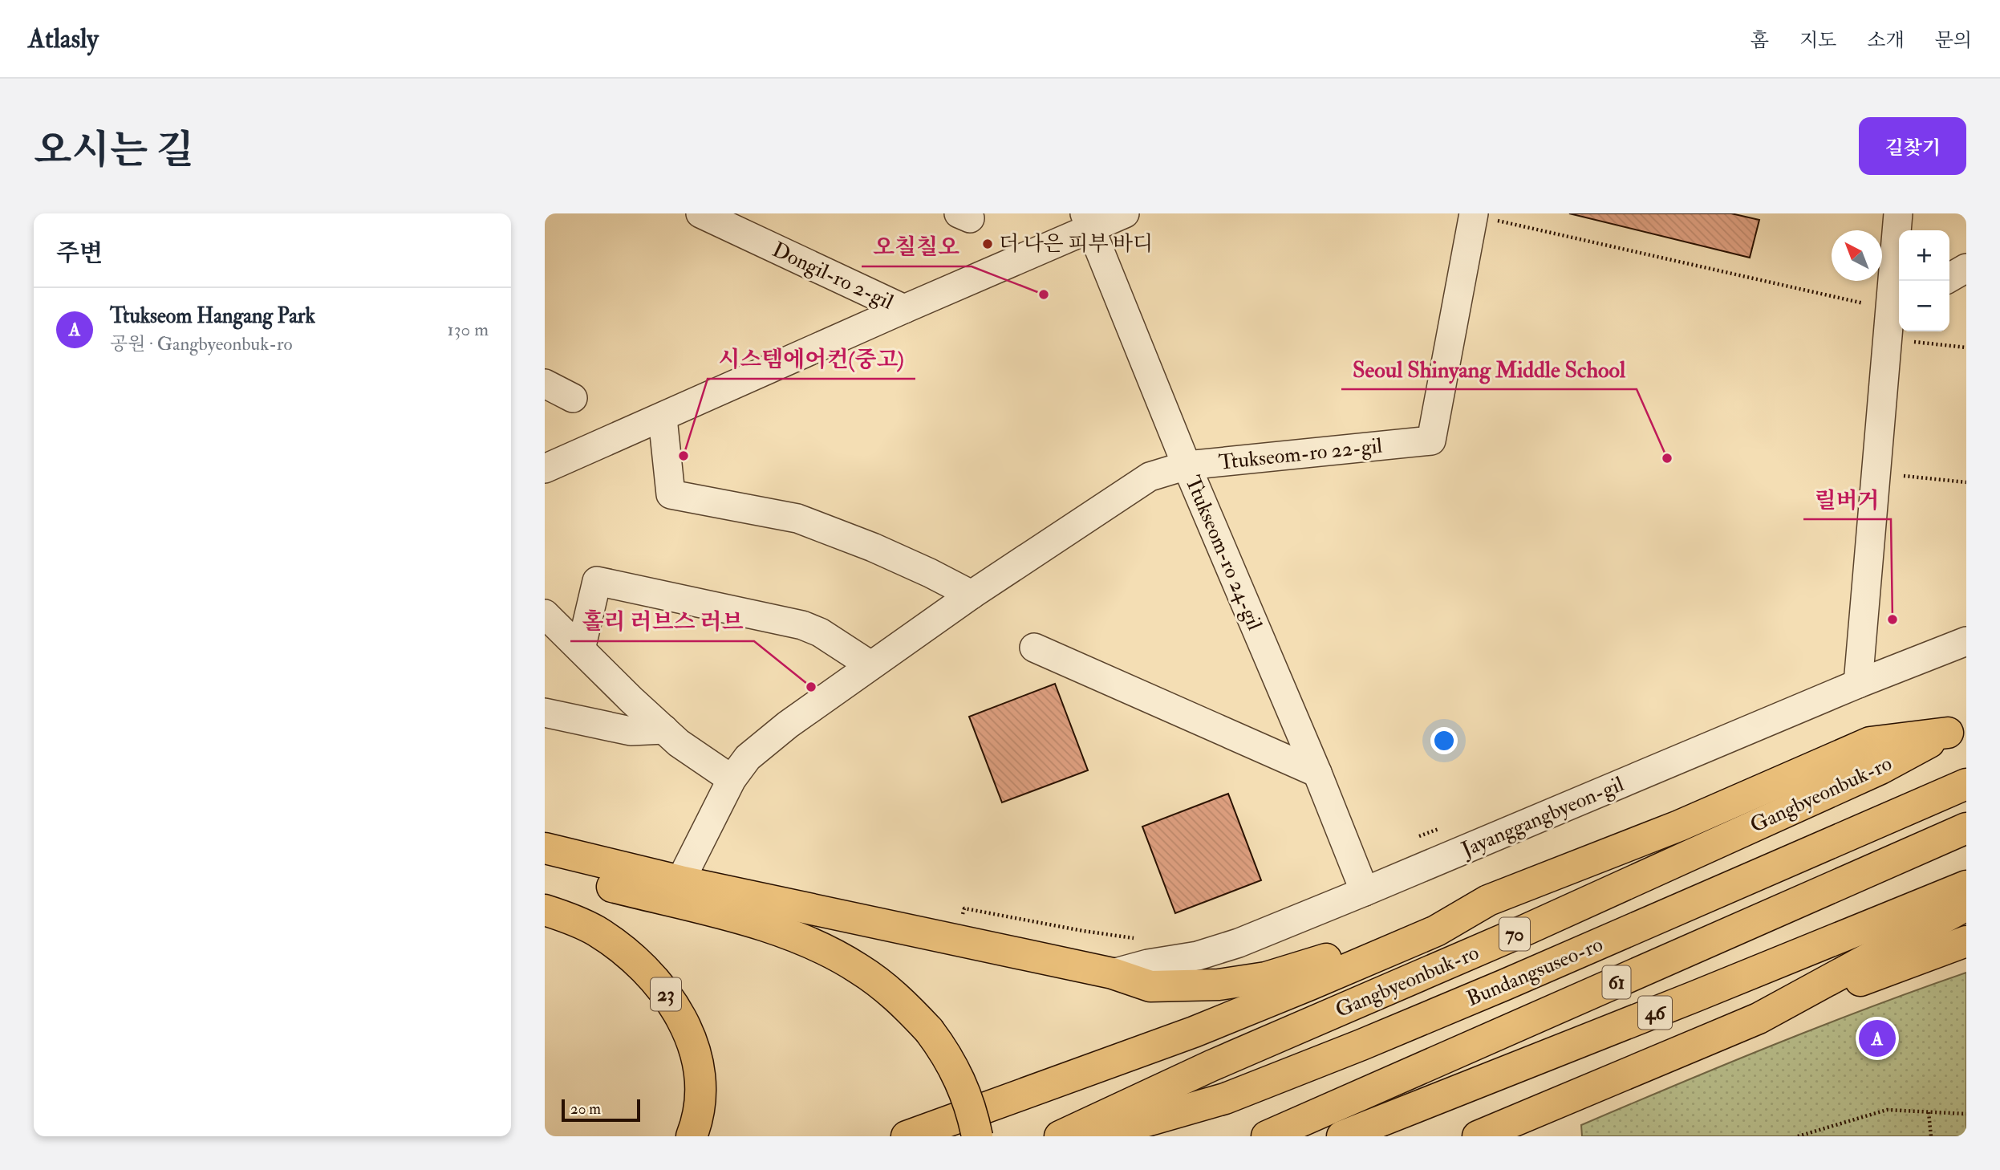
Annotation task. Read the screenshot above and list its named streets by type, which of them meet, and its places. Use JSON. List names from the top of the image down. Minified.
{"streets":{"highway":["Gangbyeonbuk-ro","70","Bundangsuseo-ro","61","23","46"],"street":["Dongil-ro 2-gil","Ttukseom-ro 22-gil","Ttukseom-ro 24-gil","Jayanggangbyeon-gil"]},"crossings":[["Ttukseom-ro 22-gil","Ttukseom-ro 24-gil"],["Ttukseom-ro 24-gil","Jayanggangbyeon-gil"]],"places":["더 나은 피부 바디","오칠칠오","시스템에어컨(중고)","Seoul Shinyang Middle School","릴버거","홀리 러브스 러브"],"scale_bar":"20 m","north":"top left","page":{"header":"Atlasly","nav":["홈","지도","소개","문의"],"buttons":"길찾기","title":"오시는 길","heading":"주변","map_buttons":["+","−"],"list":[{"mark":"A","name":"Ttukseom Hangang Park","note":"공원 · Gangbyeonbuk-ro","value":"130 m"}],"pins":"A","scale":"20 m"}}
